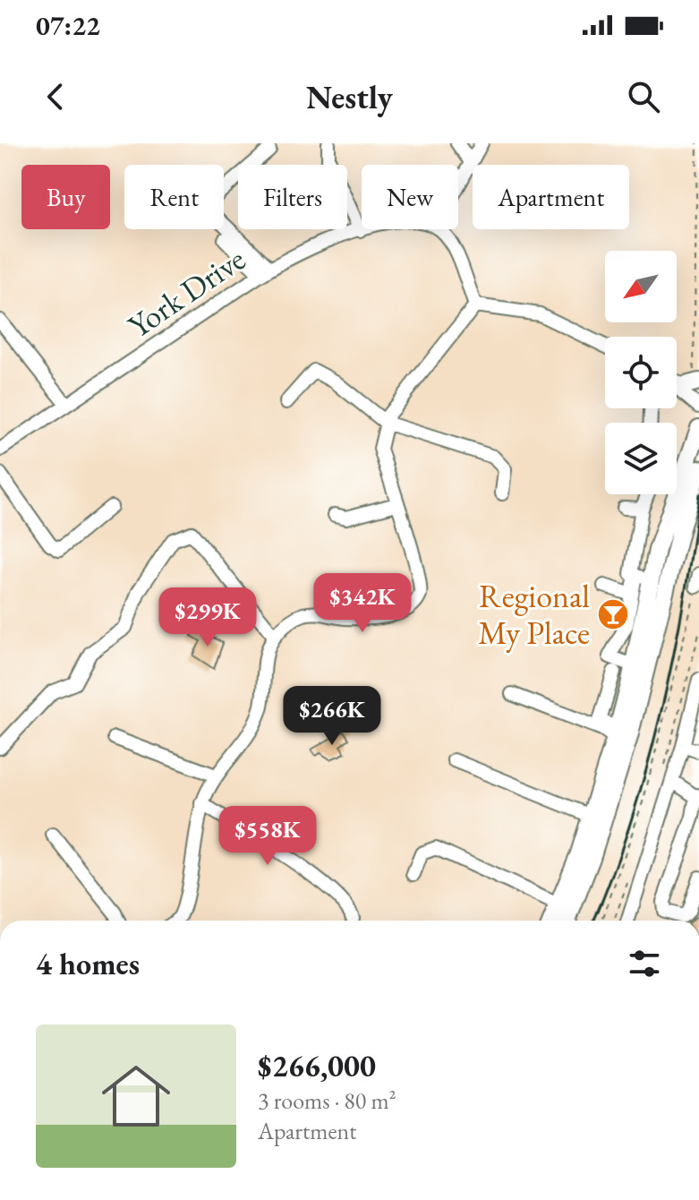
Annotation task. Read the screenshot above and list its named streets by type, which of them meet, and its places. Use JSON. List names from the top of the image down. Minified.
{"streets":{"street":["York Drive"]},"places":{"bar":["Regional My Place"]},"north":"bottom left","page":{"status":"07:22","header":"Nestly","chip":["Buy","Rent","Filters","New","Apartment"],"price":["$342K","$299K","$266K","$558K"],"heading":"4 homes","list":[{"name":"$266,000","note":"3 rooms · 80 m² · Apartment"}]}}
